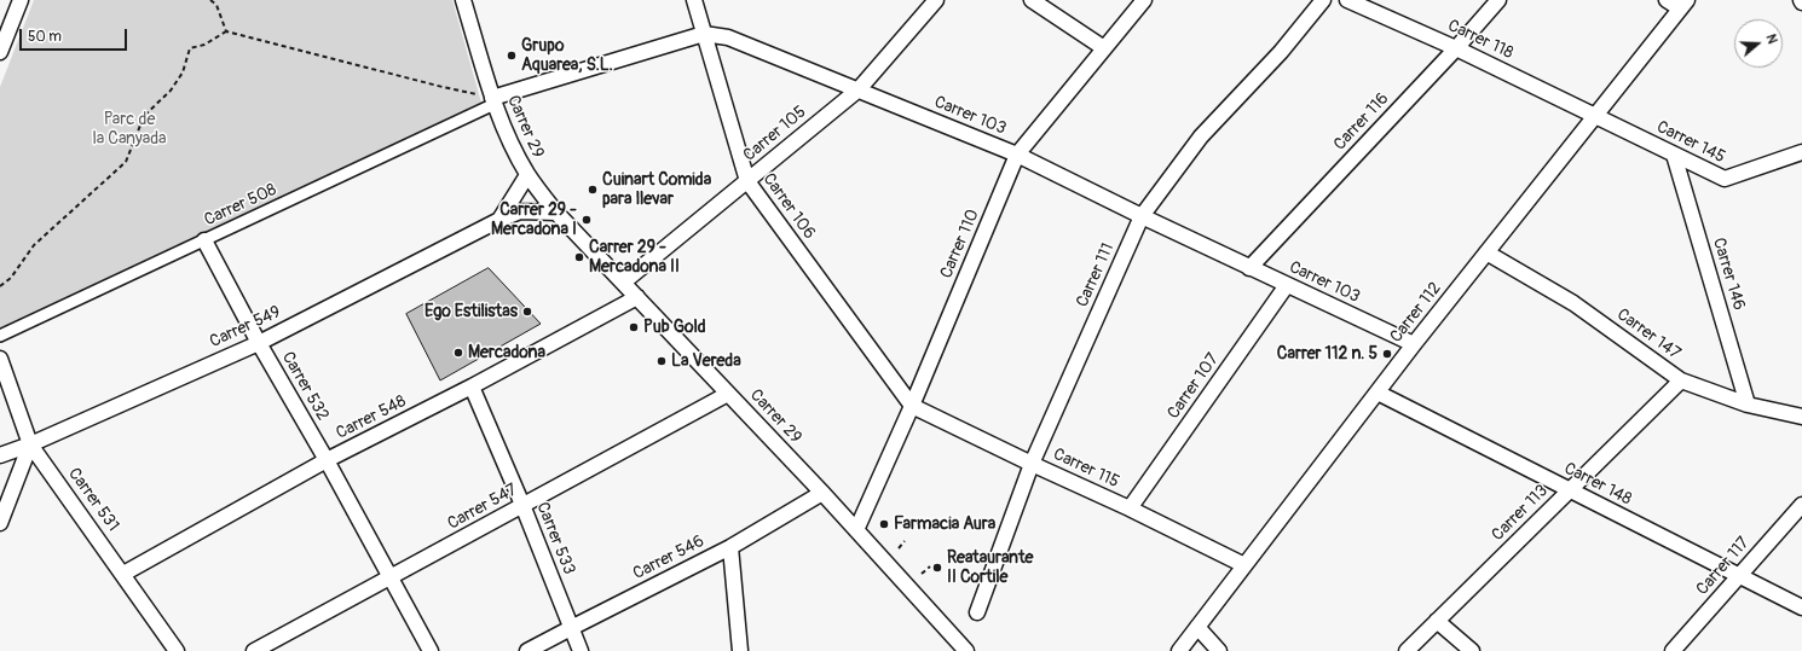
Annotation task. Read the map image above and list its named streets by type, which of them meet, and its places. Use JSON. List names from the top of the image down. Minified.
{"streets":{"street":["Carrer 118","Carrer 103","Carrer 116","Carrer 29","Carrer 105","Carrer 145","Carrer 508","Carrer 106","Carrer 110","Carrer 146","Carrer 111","Carrer 112","Carrer 549","Carrer 147","Carrer 532","Carrer 107","Carrer 548","Carrer 115","Carrer 148","Carrer 531","Carrer 547","Carrer 113","Carrer 533","Carrer 546","Carrer 117"]},"crossings":[["Carrer 118","Carrer 116"],["Carrer 118","Carrer 145"],["Carrer 118","Carrer 112"],["Carrer 103","Carrer 116"],["Carrer 103","Carrer 29"],["Carrer 103","Carrer 105"],["Carrer 103","Carrer 508"],["Carrer 103","Carrer 106"],["Carrer 103","Carrer 110"],["Carrer 103","Carrer 111"],["Carrer 103","Carrer 112"],["Carrer 103","Carrer 107"],["Carrer 29","Carrer 105"],["Carrer 29","Carrer 508"],["Carrer 29","Carrer 110"],["Carrer 29","Carrer 549"],["Carrer 29","Carrer 548"],["Carrer 29","Carrer 547"],["Carrer 29","Carrer 546"],["Carrer 105","Carrer 106"],["Carrer 145","Carrer 146"],["Carrer 145","Carrer 112"],["Carrer 508","Carrer 532"],["Carrer 106","Carrer 110"],["Carrer 106","Carrer 115"],["Carrer 110","Carrer 115"],["Carrer 146","Carrer 147"],["Carrer 111","Carrer 115"],["Carrer 112","Carrer 147"],["Carrer 112","Carrer 115"],["Carrer 112","Carrer 148"],["Carrer 549","Carrer 532"],["Carrer 549","Carrer 531"],["Carrer 147","Carrer 113"],["Carrer 532","Carrer 548"],["Carrer 532","Carrer 547"],["Carrer 107","Carrer 115"],["Carrer 548","Carrer 531"],["Carrer 548","Carrer 533"],["Carrer 148","Carrer 113"],["Carrer 148","Carrer 117"],["Carrer 547","Carrer 533"],["Carrer 533","Carrer 546"]],"parks":["Parc de la Canyada"],"places":["Grupo Aquarea, S.L.","Cuinart Comida para llevar","Carrer 29 - Mercadona I","Carrer 29 - Mercadona II","Ego Estilistas","Pub Gold","Mercadona","Carrer 112 n. 5","La Vereda","Farmacia Aura","Reataurante II Cortile"],"scale_bar":"50 m","north":"right"}
